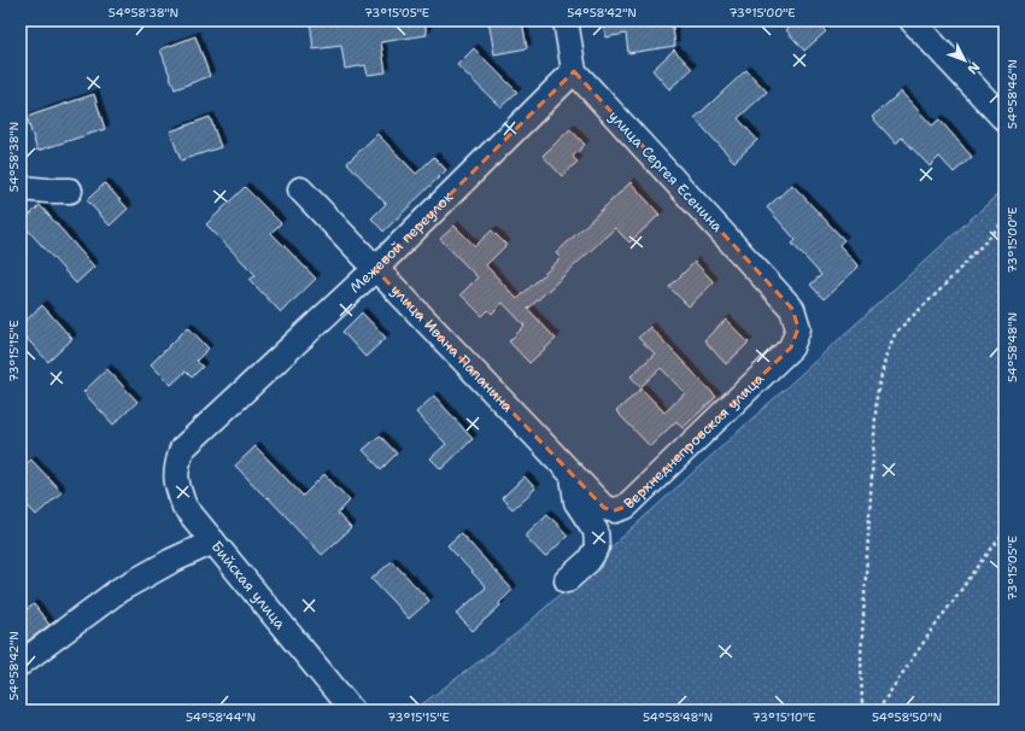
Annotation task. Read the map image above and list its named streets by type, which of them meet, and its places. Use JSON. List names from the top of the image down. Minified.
{"streets":{"street":["улица Сергея Есенина","Межевой переулок","улица Ивана Папанина","Верхнеднепровская улица","Бийская улица"]},"crossings":[["улица Сергея Есенина","Межевой переулок"],["улица Сергея Есенина","Верхнеднепровская улица"],["Межевой переулок","улица Ивана Папанина"],["Межевой переулок","Бийская улица"],["улица Ивана Папанина","Верхнеднепровская улица"]],"north":"bottom right","coordinates":["54°58'38\"N","73°15'05\"E","54°58'42\"N","73°15'00\"E","54°58'46\"N","54°58'48\"N","73°15'15\"E","54°58'44\"N","73°15'10\"E","54°58'50\"N"]}
